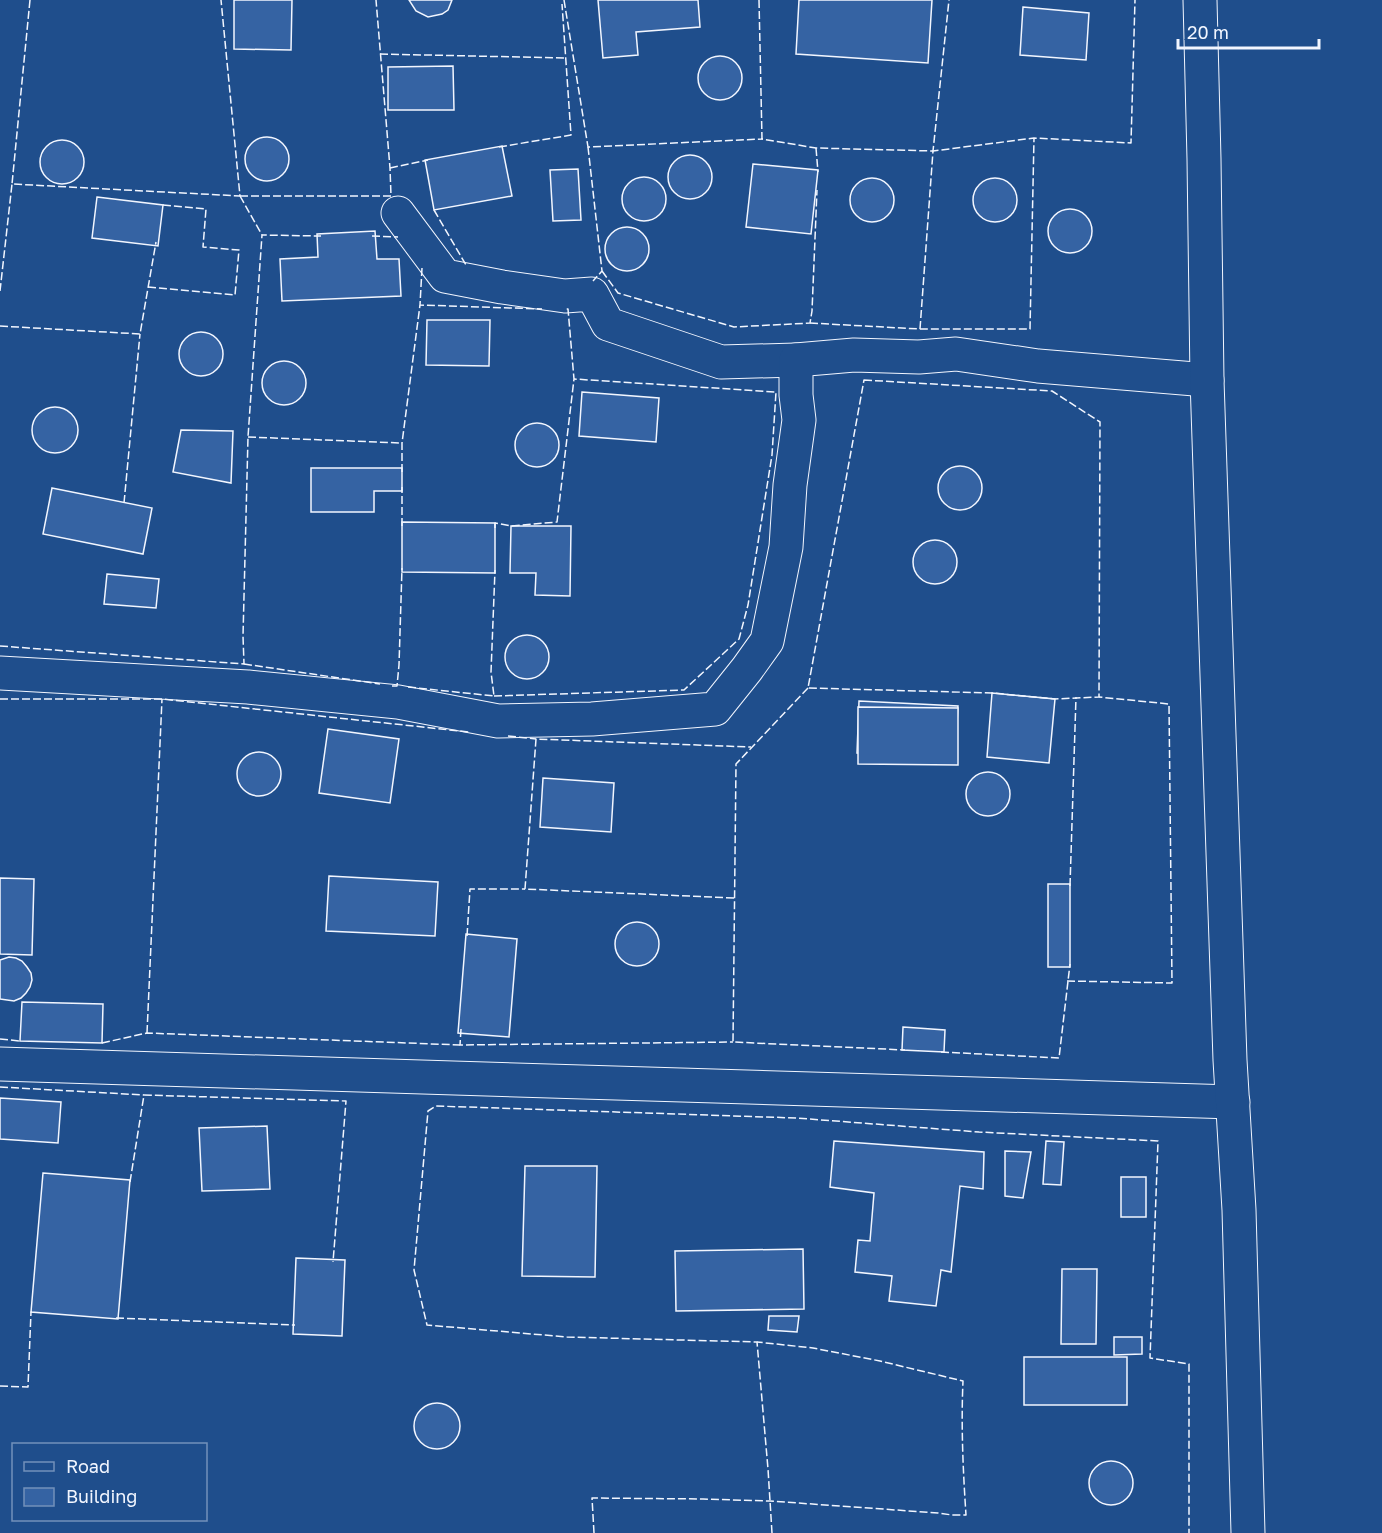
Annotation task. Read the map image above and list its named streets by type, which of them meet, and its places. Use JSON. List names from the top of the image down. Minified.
{"legend":["Road","Building"],"scale_bar":"20 m"}
